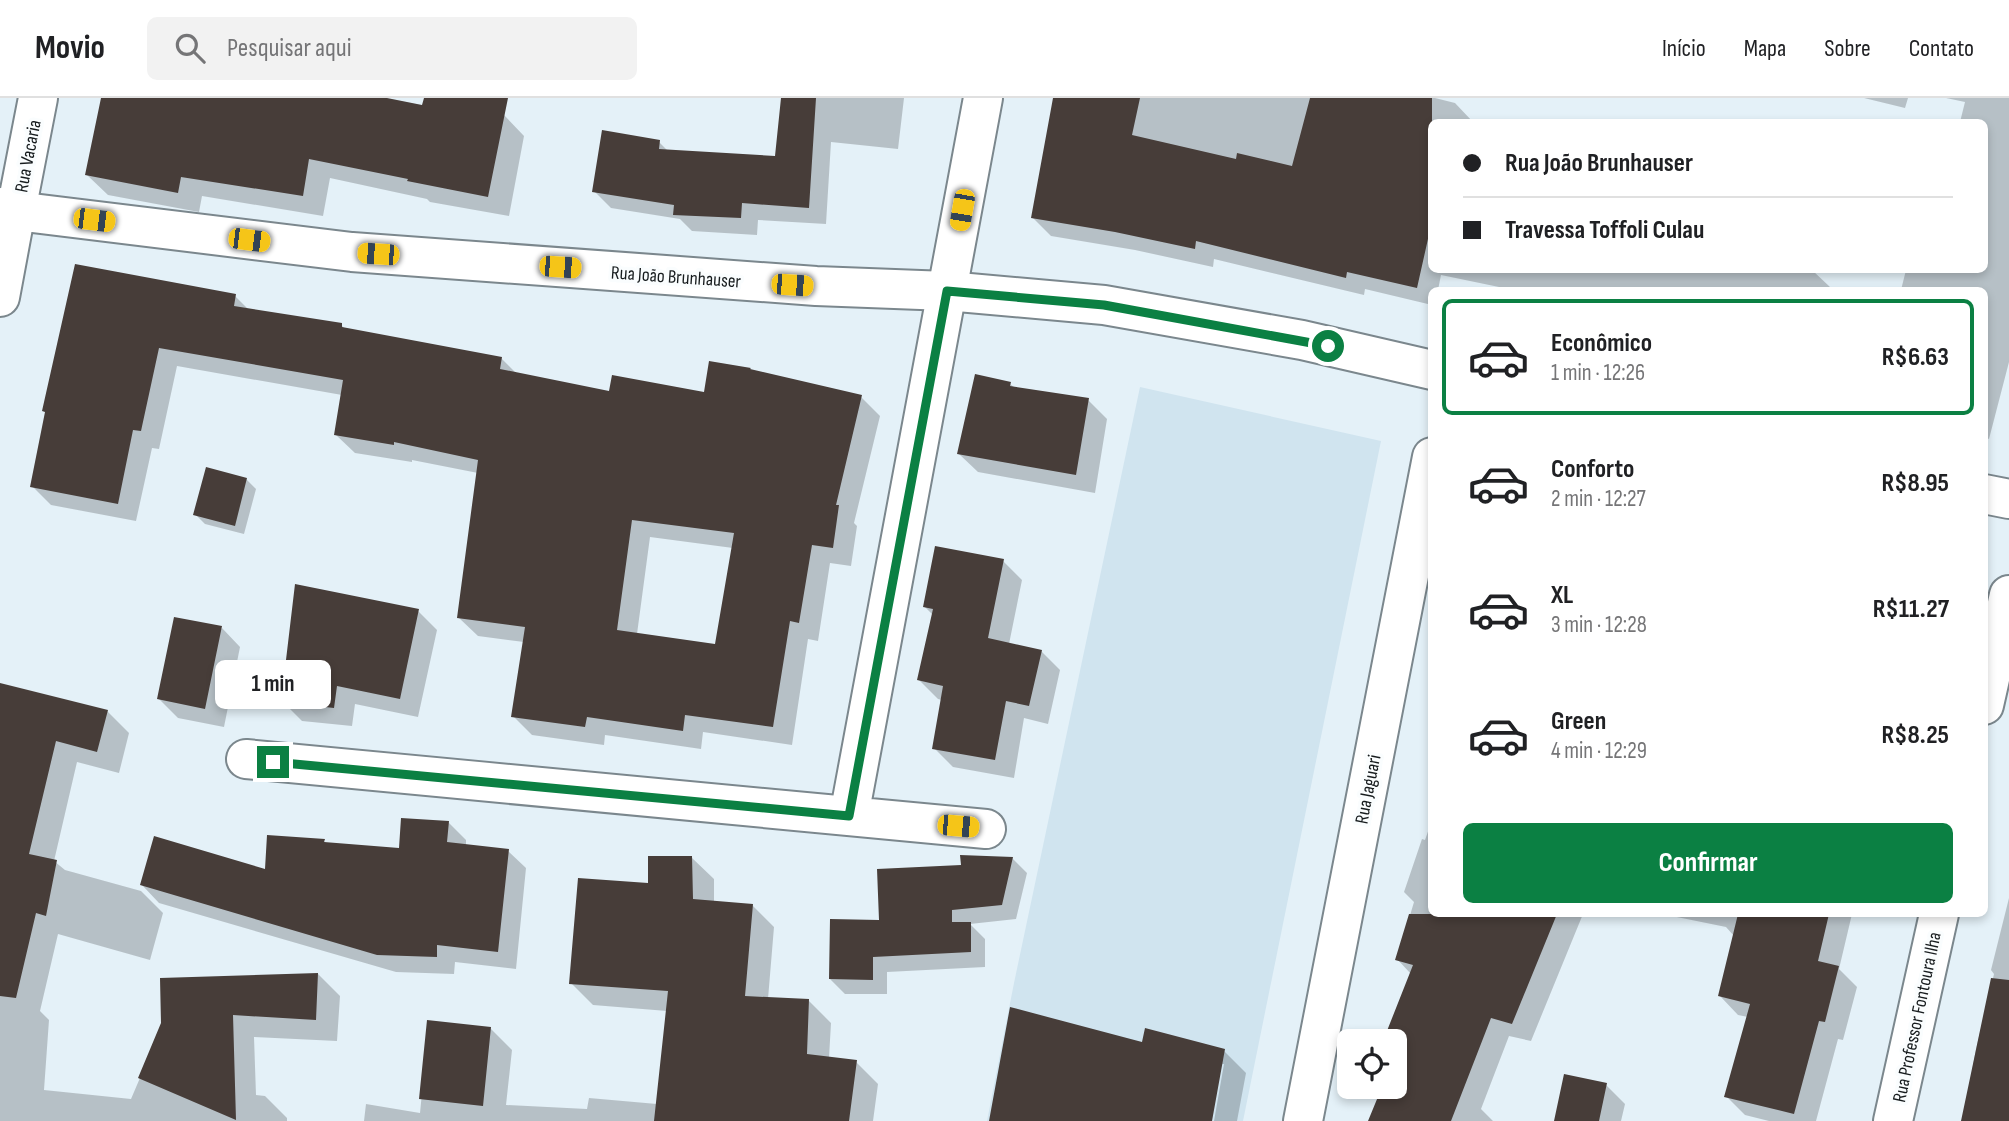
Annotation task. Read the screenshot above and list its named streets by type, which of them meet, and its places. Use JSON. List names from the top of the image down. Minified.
{"streets":{"street":["Rua Vacaria","Rua João Brunhauser","Rua Jaguari","Rua Professor Fontoura Ilha"]},"crossings":[["Rua Vacaria","Rua João Brunhauser"]],"page":{"header":"Movio","search":"Pesquisar aqui","nav":["Início","Mapa","Sobre","Contato"],"banner":["Rua João Brunhauser","Travessa Toffoli Culau"],"list":[{"name":"Econômico","note":"1 min · 12:26","value":"R$6.63"},{"name":"Conforto","note":"2 min · 12:27","value":"R$8.95"},{"name":"XL","note":"3 min · 12:28","value":"R$11.27"},{"name":"Green","note":"4 min · 12:29","value":"R$8.25"}],"bubble":"1 min","buttons":"Confirmar"}}
